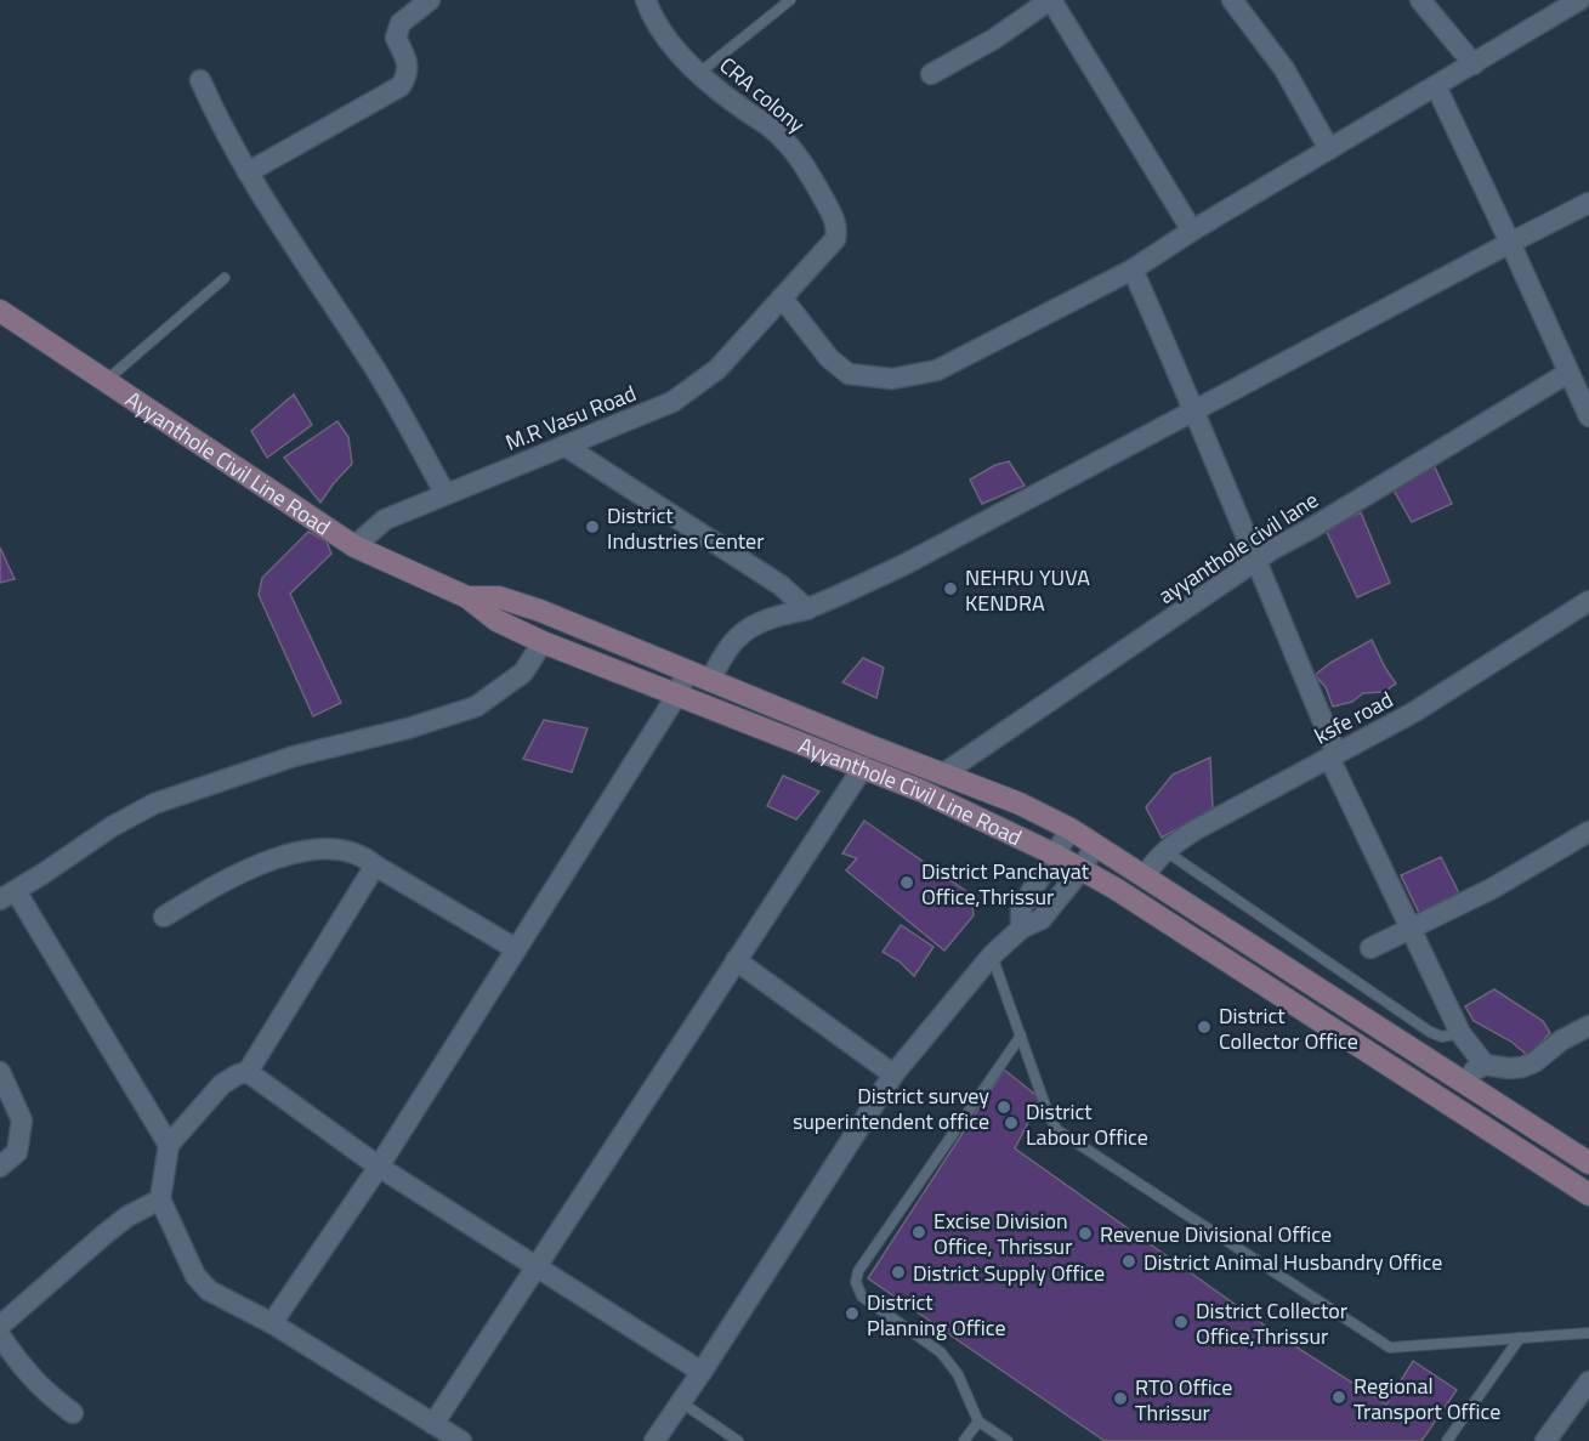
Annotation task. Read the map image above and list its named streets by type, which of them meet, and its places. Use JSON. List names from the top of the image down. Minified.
{"streets":{"main road":["Ayyanthole Civil Line Road"],"street":["CRA colony","M.R Vasu Road","ayyanthole civil lane","ksfe road"]},"crossings":[["CRA colony","M.R Vasu Road"],["M.R Vasu Road","Ayyanthole Civil Line Road"],["Ayyanthole Civil Line Road","ayyanthole civil lane"],["Ayyanthole Civil Line Road","ksfe road"]],"places":["District Industries Center","NEHRU YUVA KENDRA","District Panchayat Office,Thrissur","District Collector Office","District survey superintendent office","District Labour Office","Excise Division Office, Thrissur","Revenue Divisional Office","District Animal Husbandry Office","District Supply Office","District Planning Office","District Collector Office,Thrissur","Regional Transport Office","RTO Office Thrissur"]}
